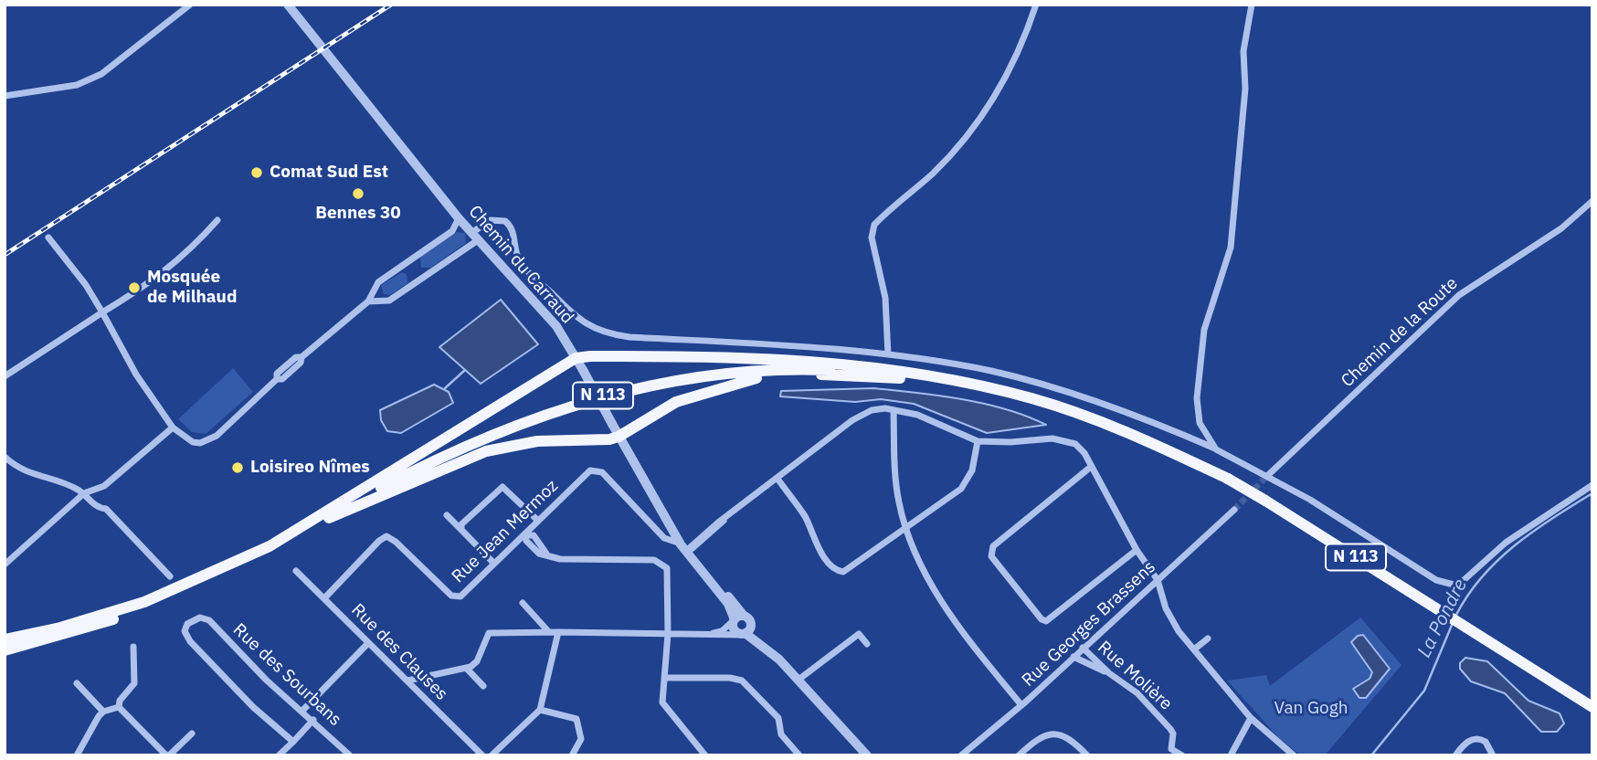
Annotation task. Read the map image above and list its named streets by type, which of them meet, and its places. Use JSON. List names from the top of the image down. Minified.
{"streets":{"main road":["N 113"],"street":["Chemin du Carraud","Chemin de la Route","Rue Jean Mermoz","Rue Georges Brassens","Rue des Clauses","Rue des Sourbans","Rue Molière"]},"crossings":[["Chemin du Carraud","Rue Jean Mermoz"],["Rue Jean Mermoz","Rue des Clauses"],["Rue Georges Brassens","Rue Molière"]],"water":["La Pondre"],"parks":["Van Gogh"],"places":["Comat Sud Est","Bennes 30","Mosquée de Milhaud","Loisireo Nîmes"]}
